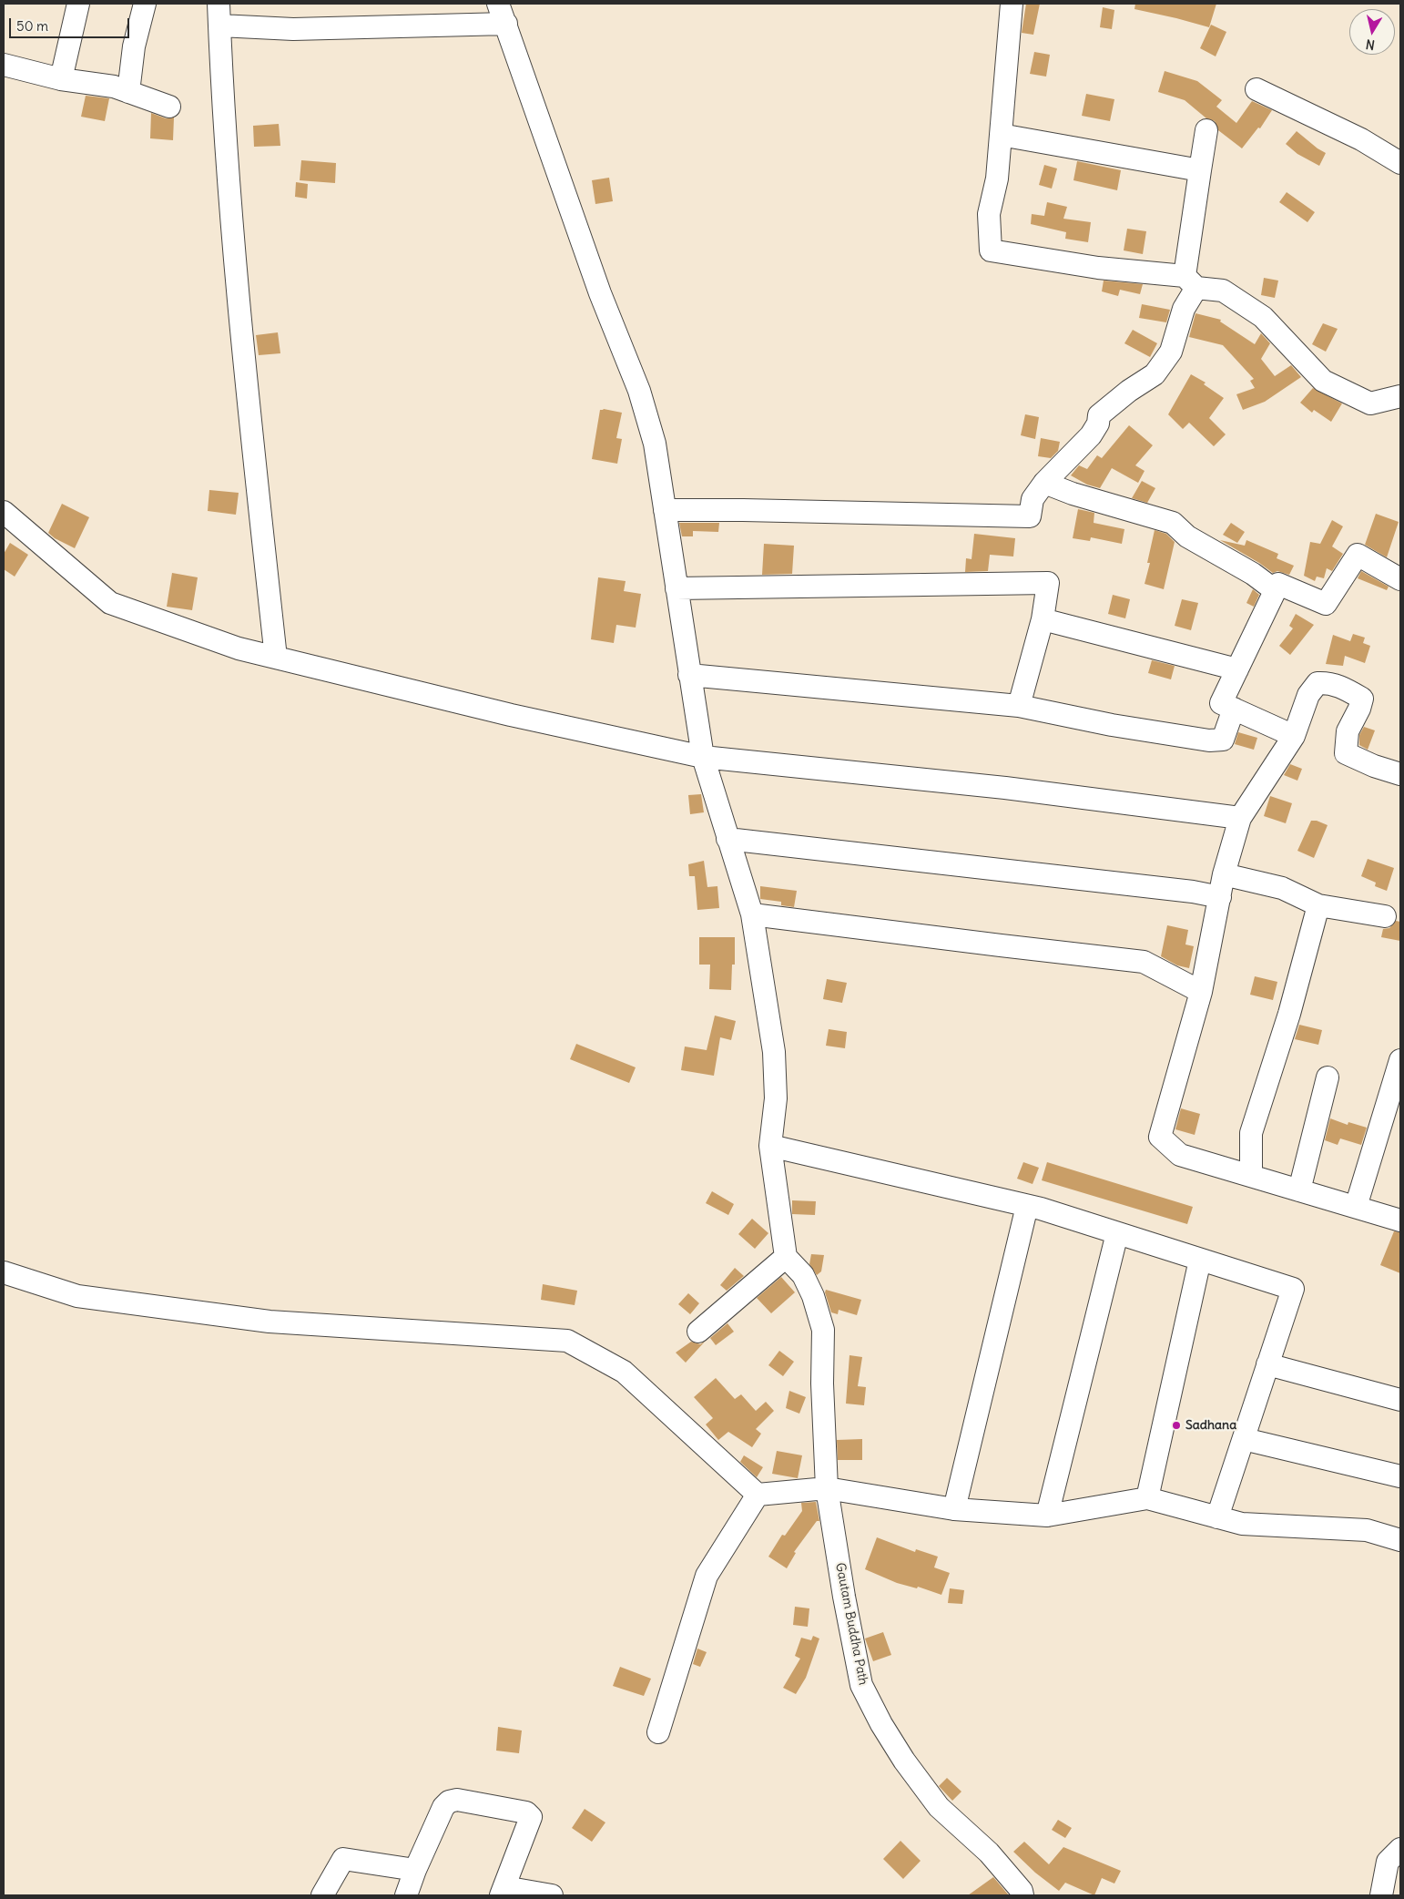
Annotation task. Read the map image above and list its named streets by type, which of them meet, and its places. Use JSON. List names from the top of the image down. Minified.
{"streets":{"street":["Gautam Buddha Path"]},"places":["Sadhana"],"scale_bar":"50 m","north":"bottom"}
